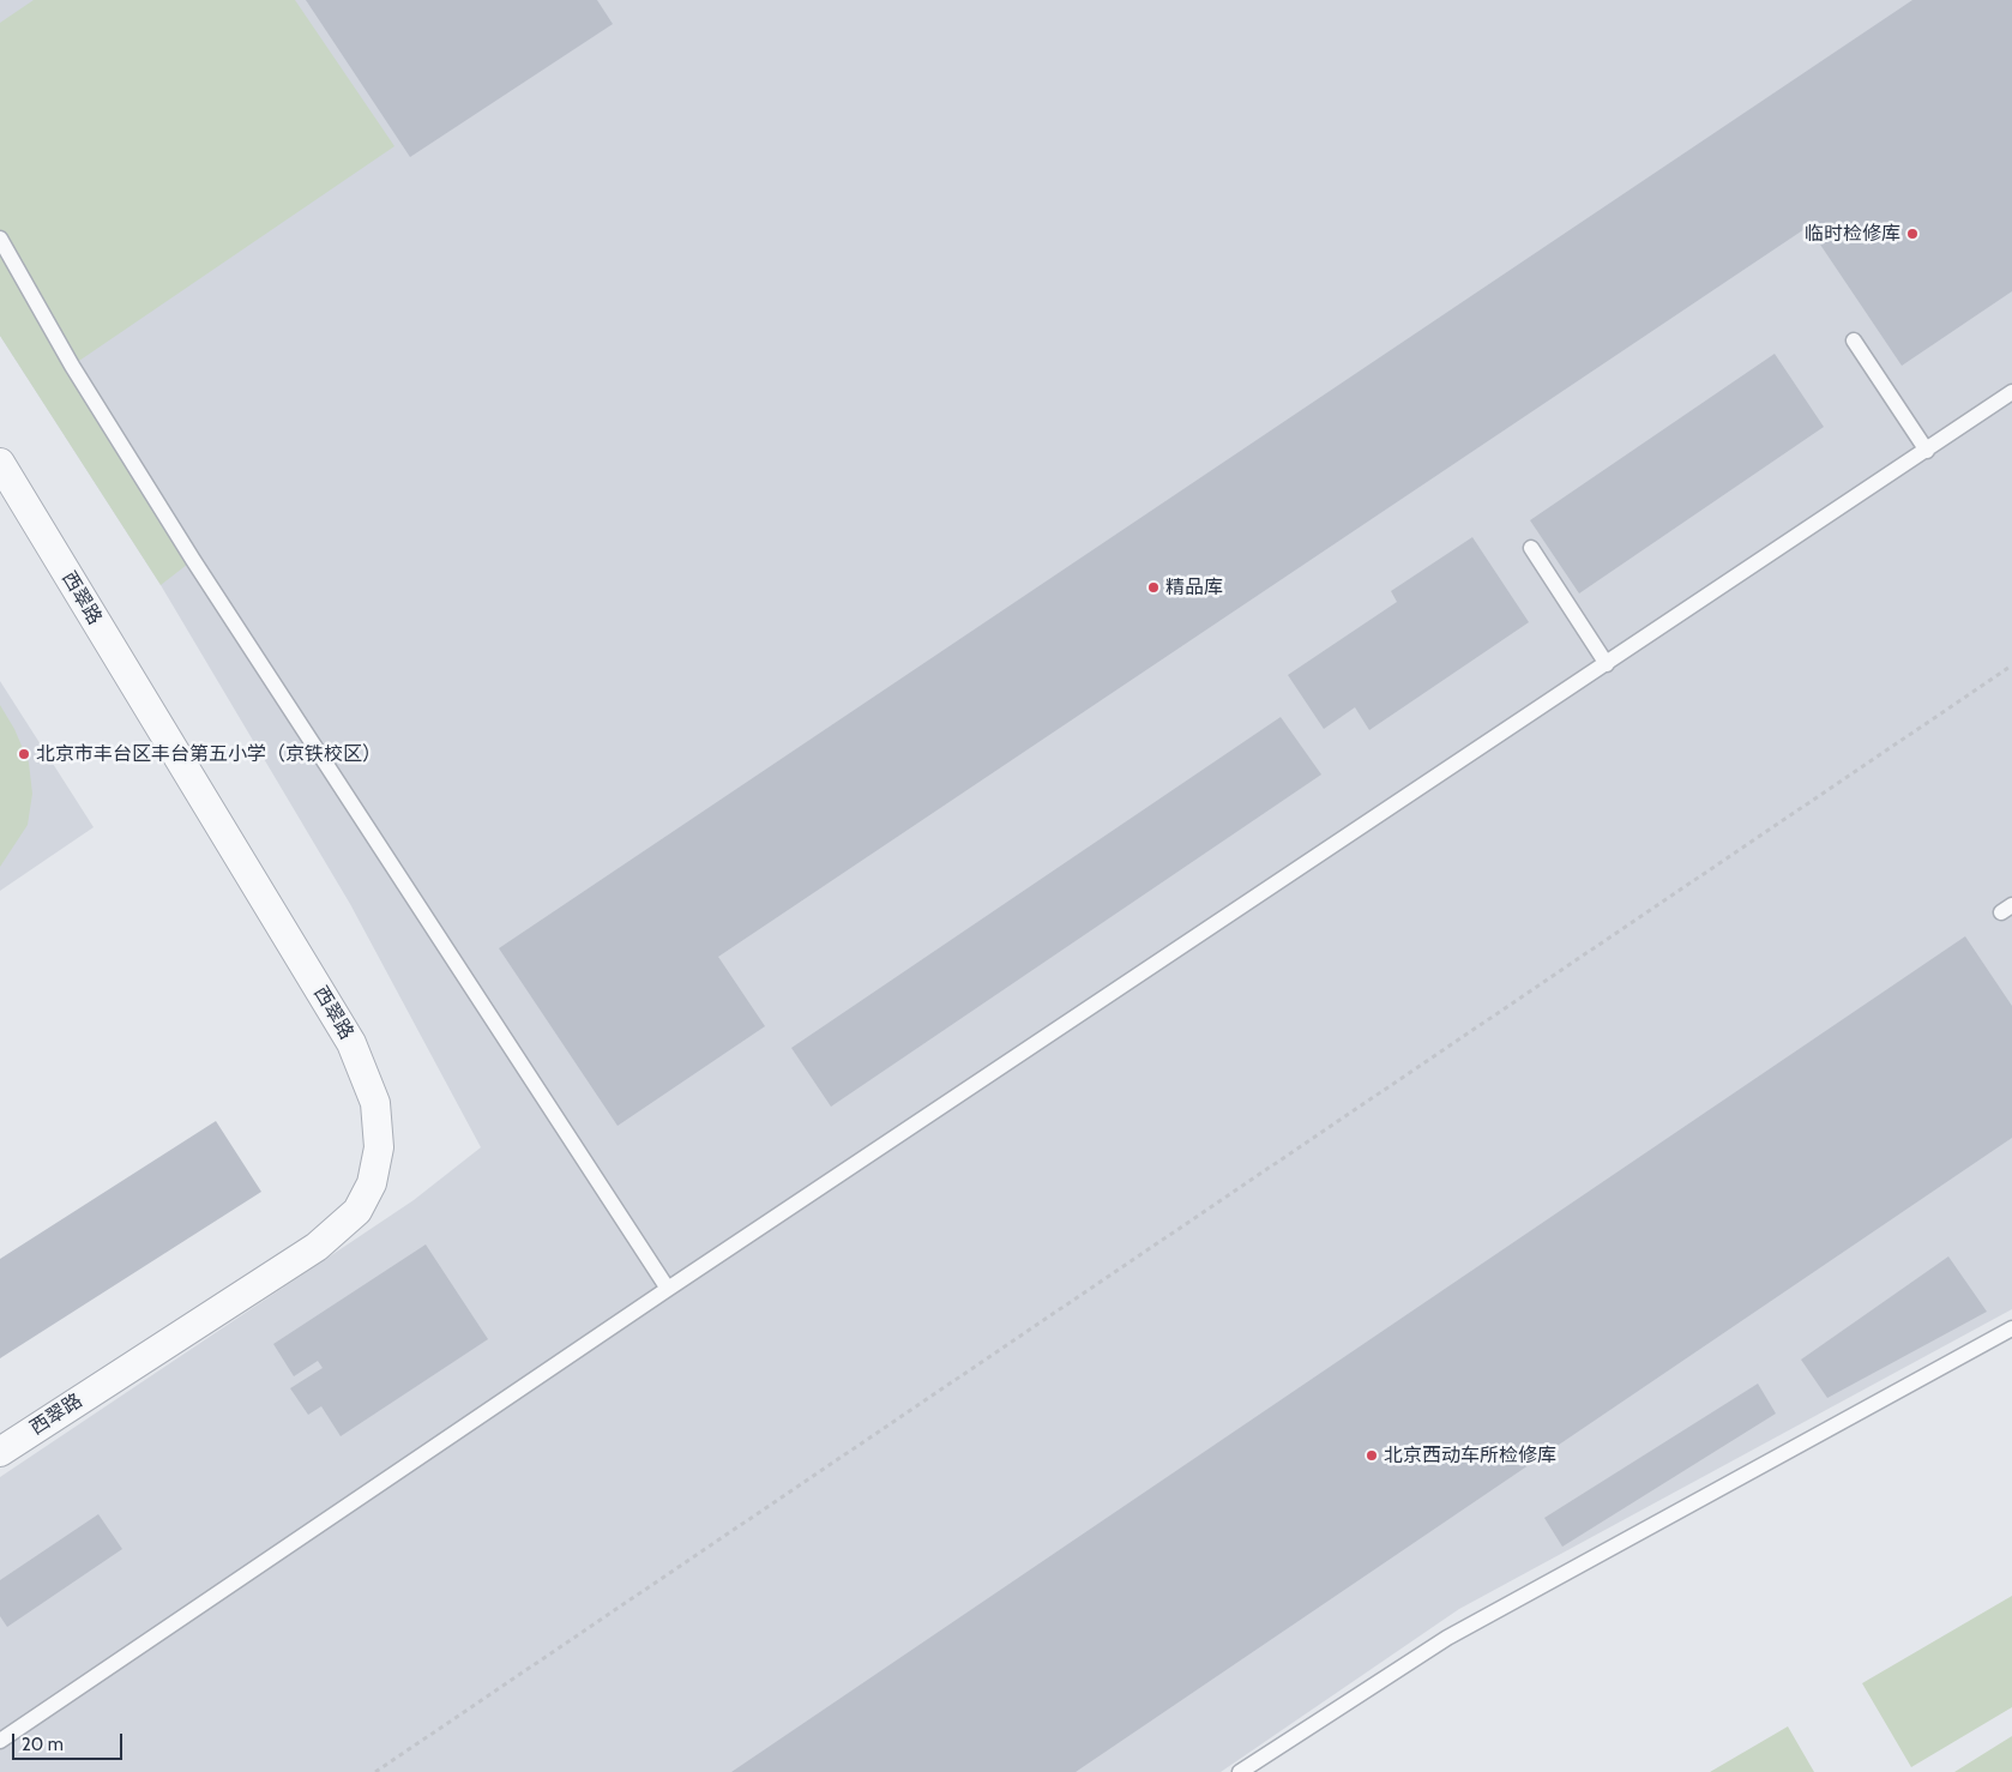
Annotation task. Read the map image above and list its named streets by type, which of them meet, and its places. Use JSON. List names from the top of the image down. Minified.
{"streets":{"street":["西翠路"]},"places":["临时检修库","精品库","北京市丰台区丰台第五小学（京铁校区）","北京西动车所检修库"],"scale_bar":"20 m"}
